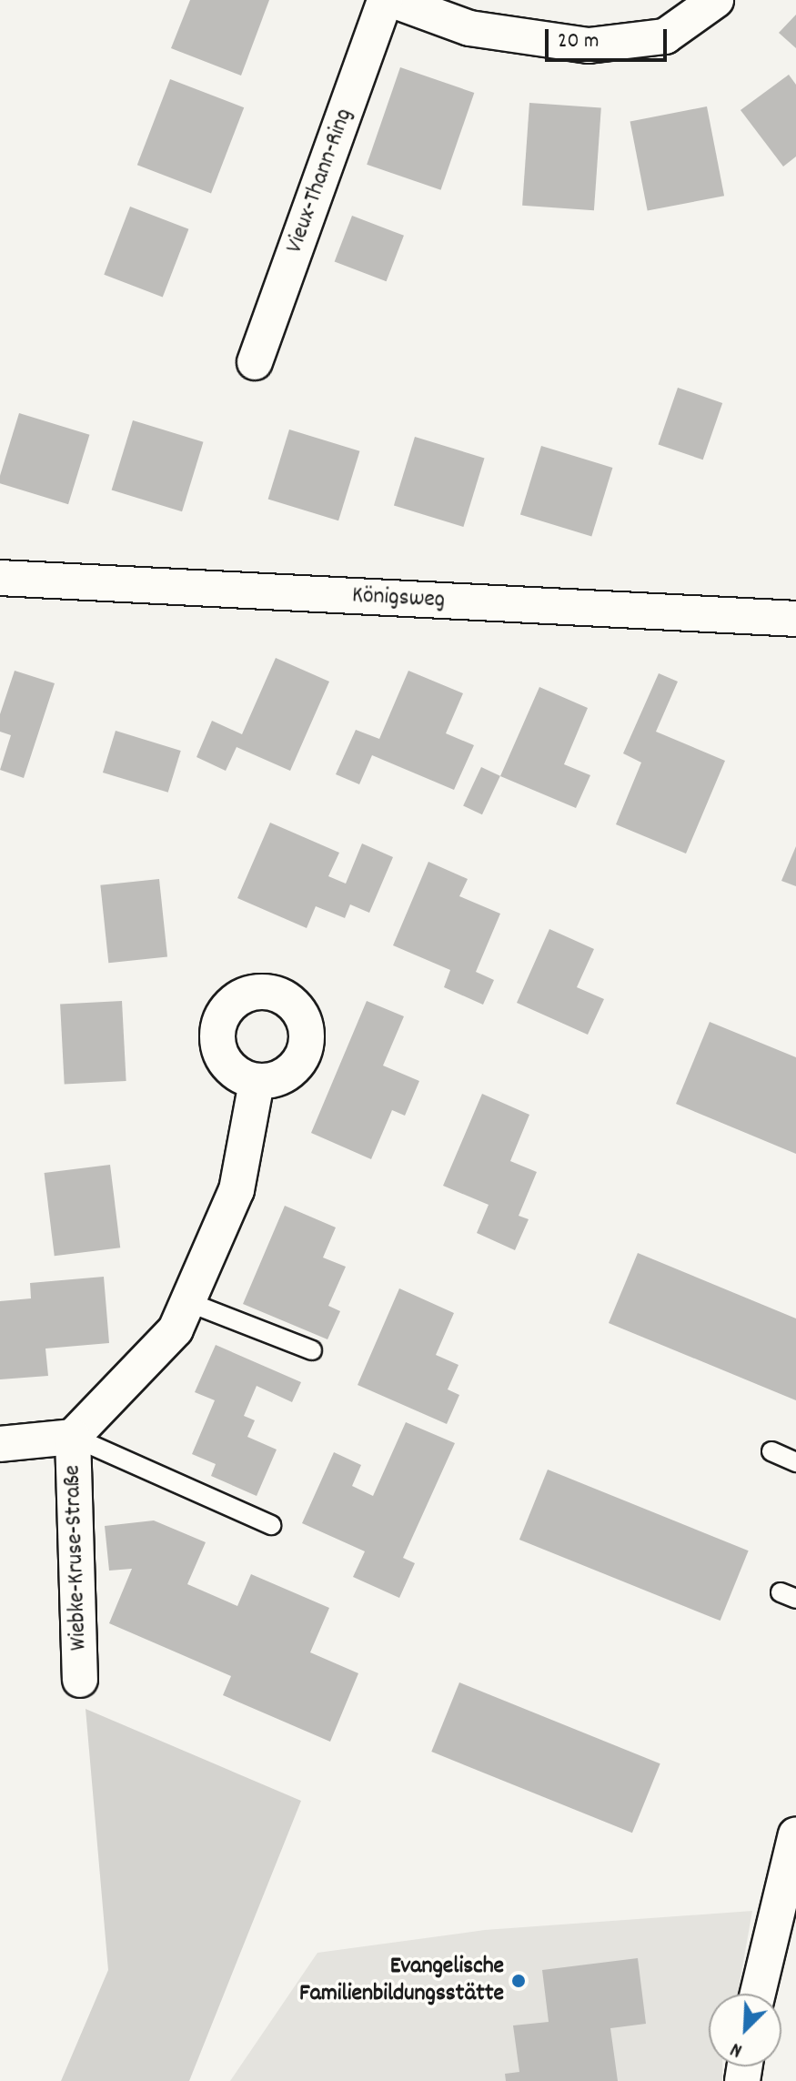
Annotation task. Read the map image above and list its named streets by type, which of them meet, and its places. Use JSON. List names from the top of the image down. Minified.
{"streets":{"street":["Vieux-Thann-Ring","Königsweg","Wiebke-Kruse-Straße"]},"places":["Evangelische Familienbildungsstätte"],"scale_bar":"20 m","north":"bottom left"}
